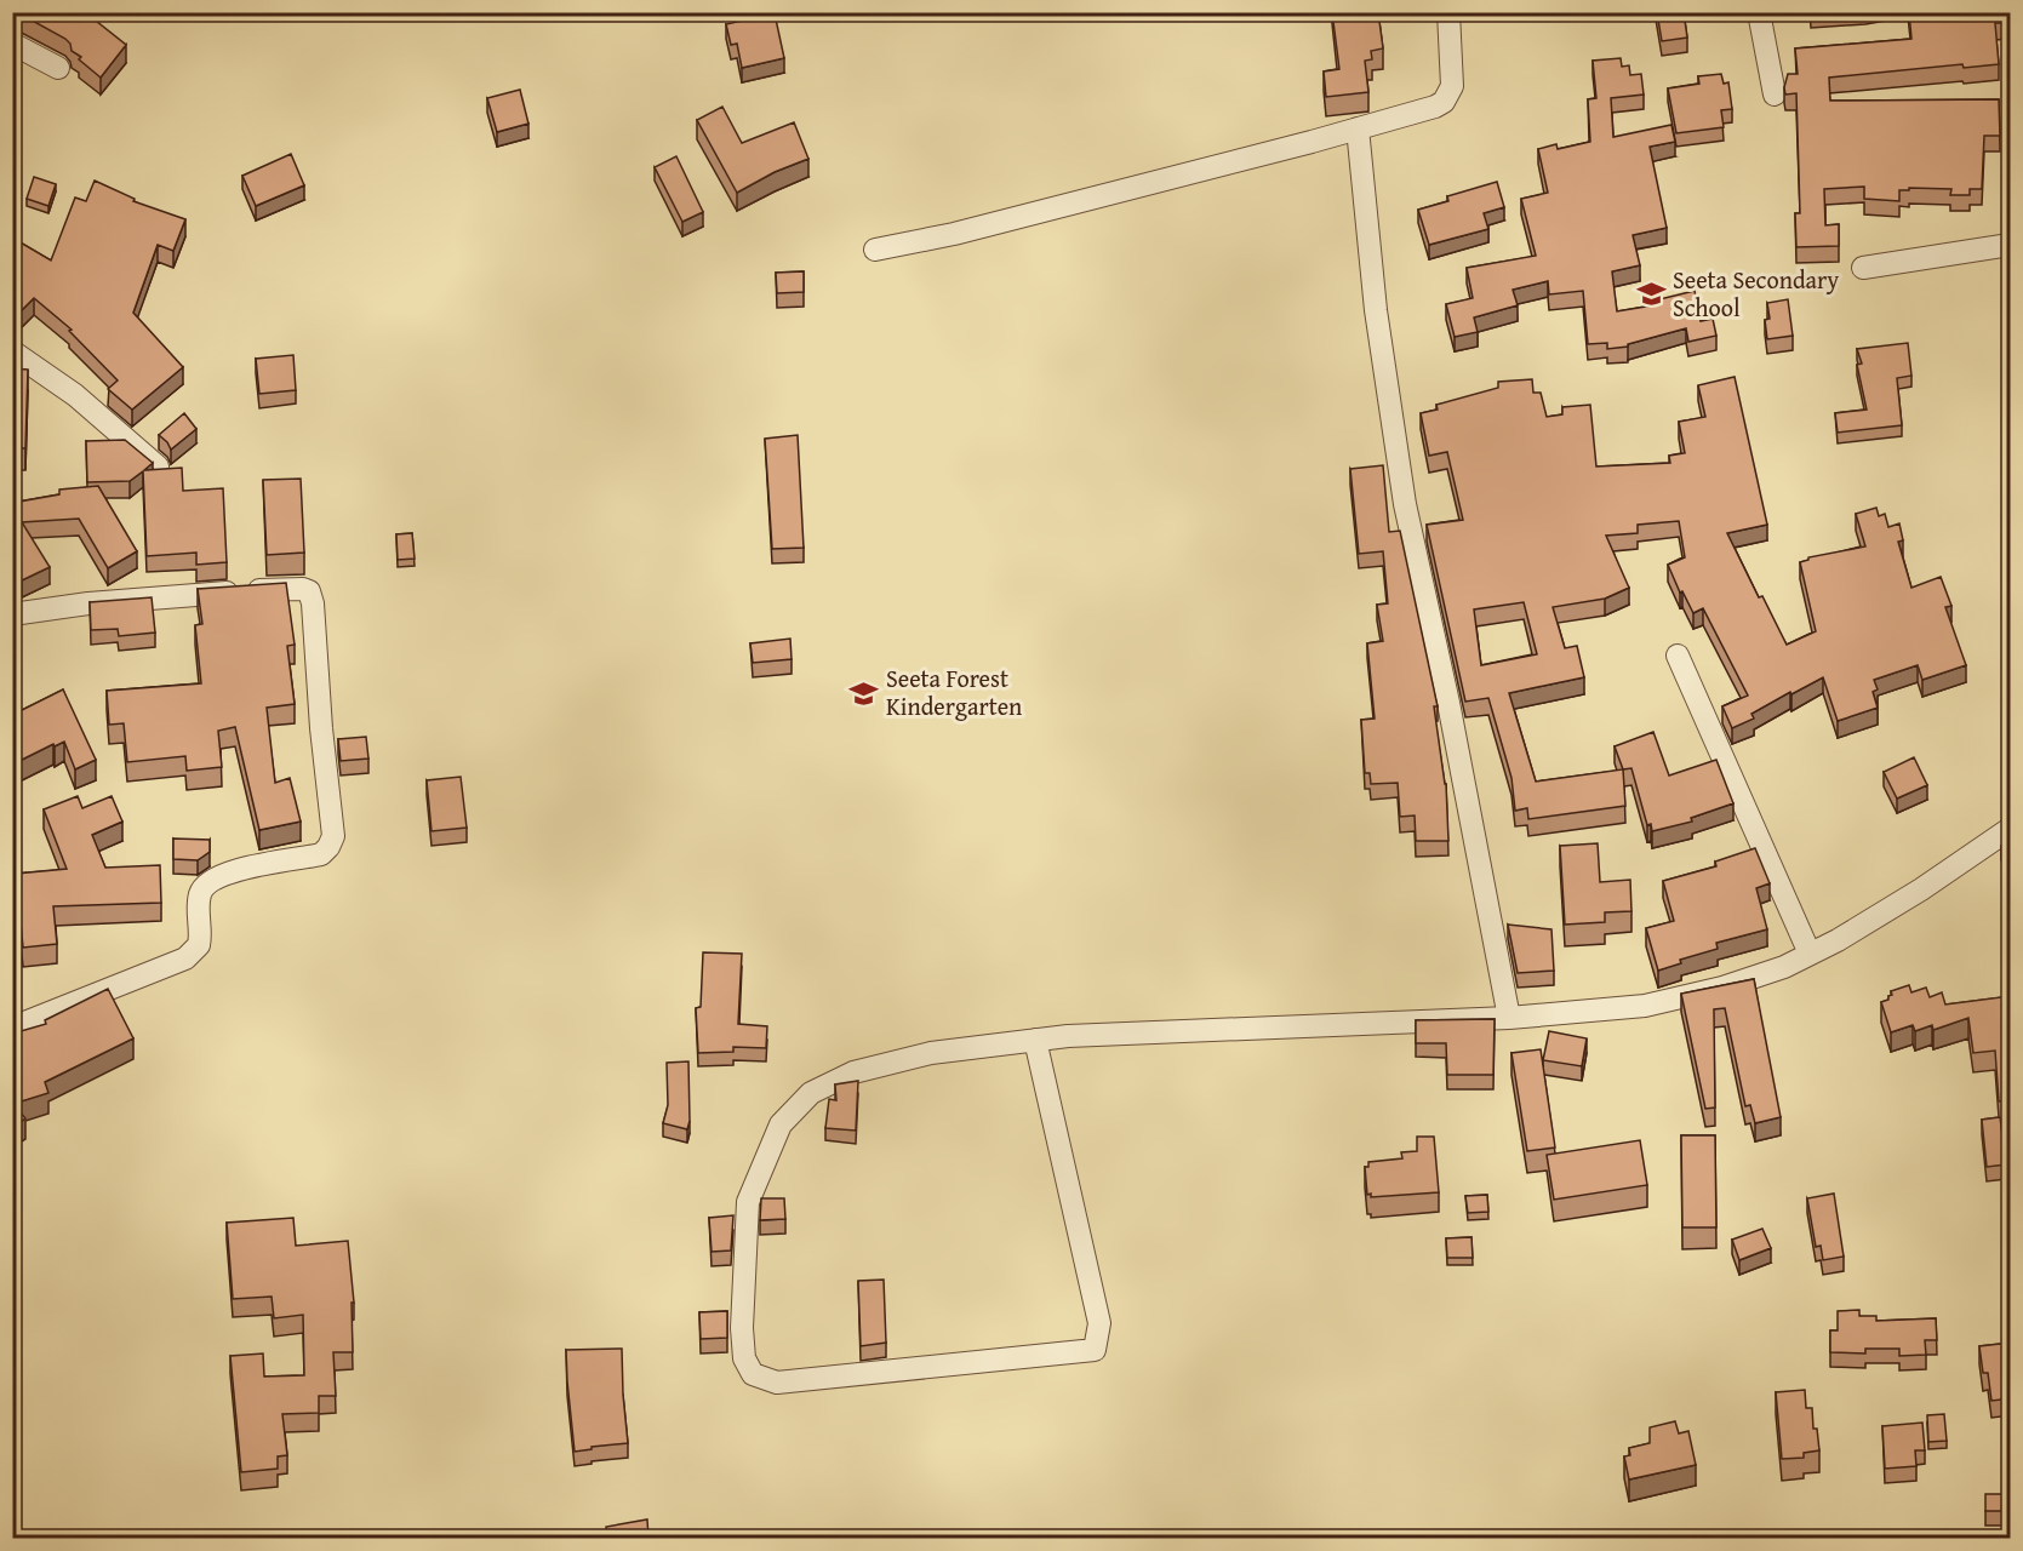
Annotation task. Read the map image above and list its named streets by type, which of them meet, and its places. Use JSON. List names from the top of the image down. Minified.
{"places":{"school or university":["Seeta Secondary School","Seeta Forest Kindergarten"]}}
